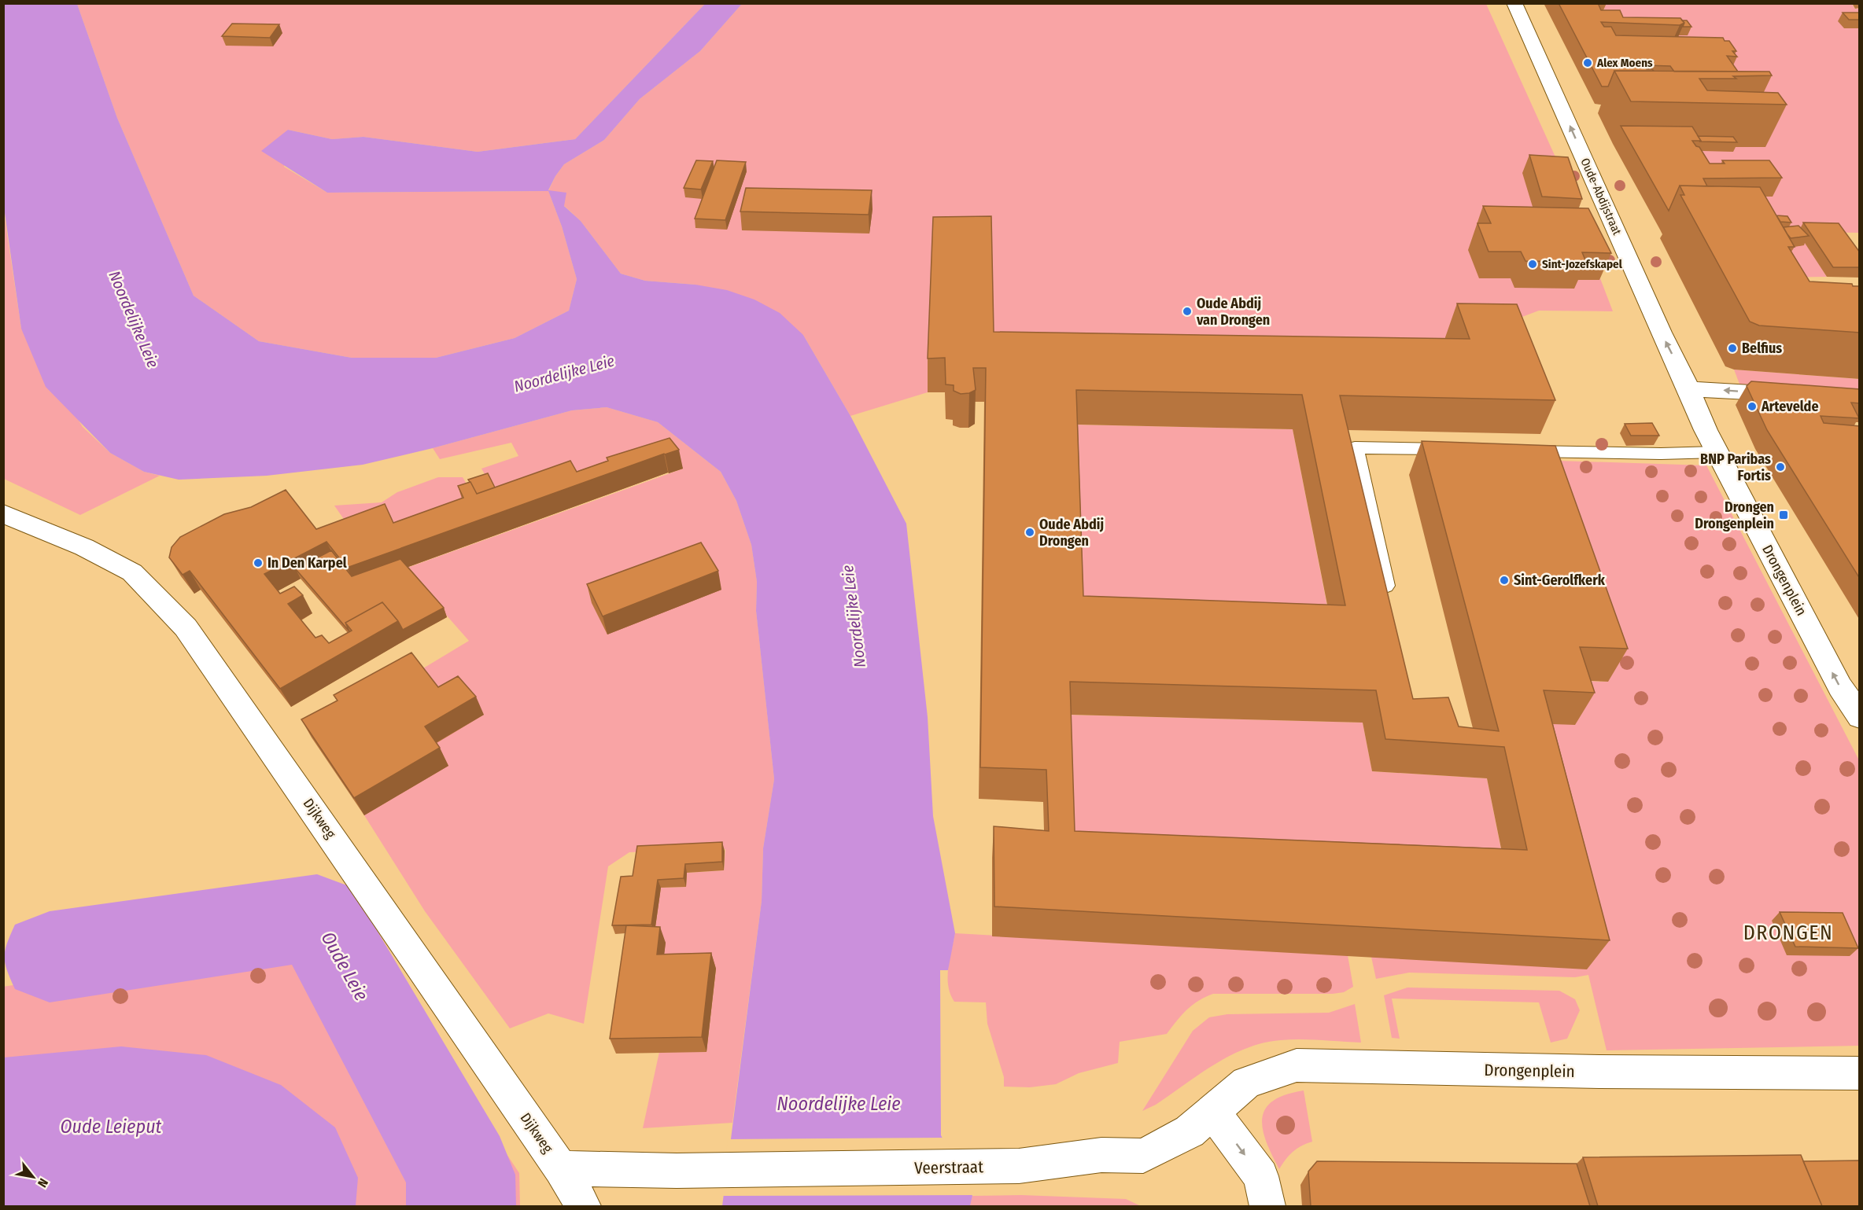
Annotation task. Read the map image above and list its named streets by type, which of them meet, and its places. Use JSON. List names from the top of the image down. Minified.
{"streets":{"street":["Oude-Abdijstraat","Drongenplein","Dijkweg","Veerstraat"]},"crossings":[["Oude-Abdijstraat","Drongenplein"],["Drongenplein","Veerstraat"],["Dijkweg","Veerstraat"]],"one_way":["Oude-Abdijstraat"],"districts":["DRONGEN"],"water":["Noordelijke Leie","Oude Leie","Oude Leieput"],"places":{"other":["Alex Moens","Sint-Jozefskapel","Oude Abdij van Drongen","Belfius","Artevelde","BNP Paribas Fortis","Oude Abdij Drongen","In Den Karpel","Sint-Gerolfkerk"],"transit":["Drongen Drongenplein"]},"north":"bottom right"}
